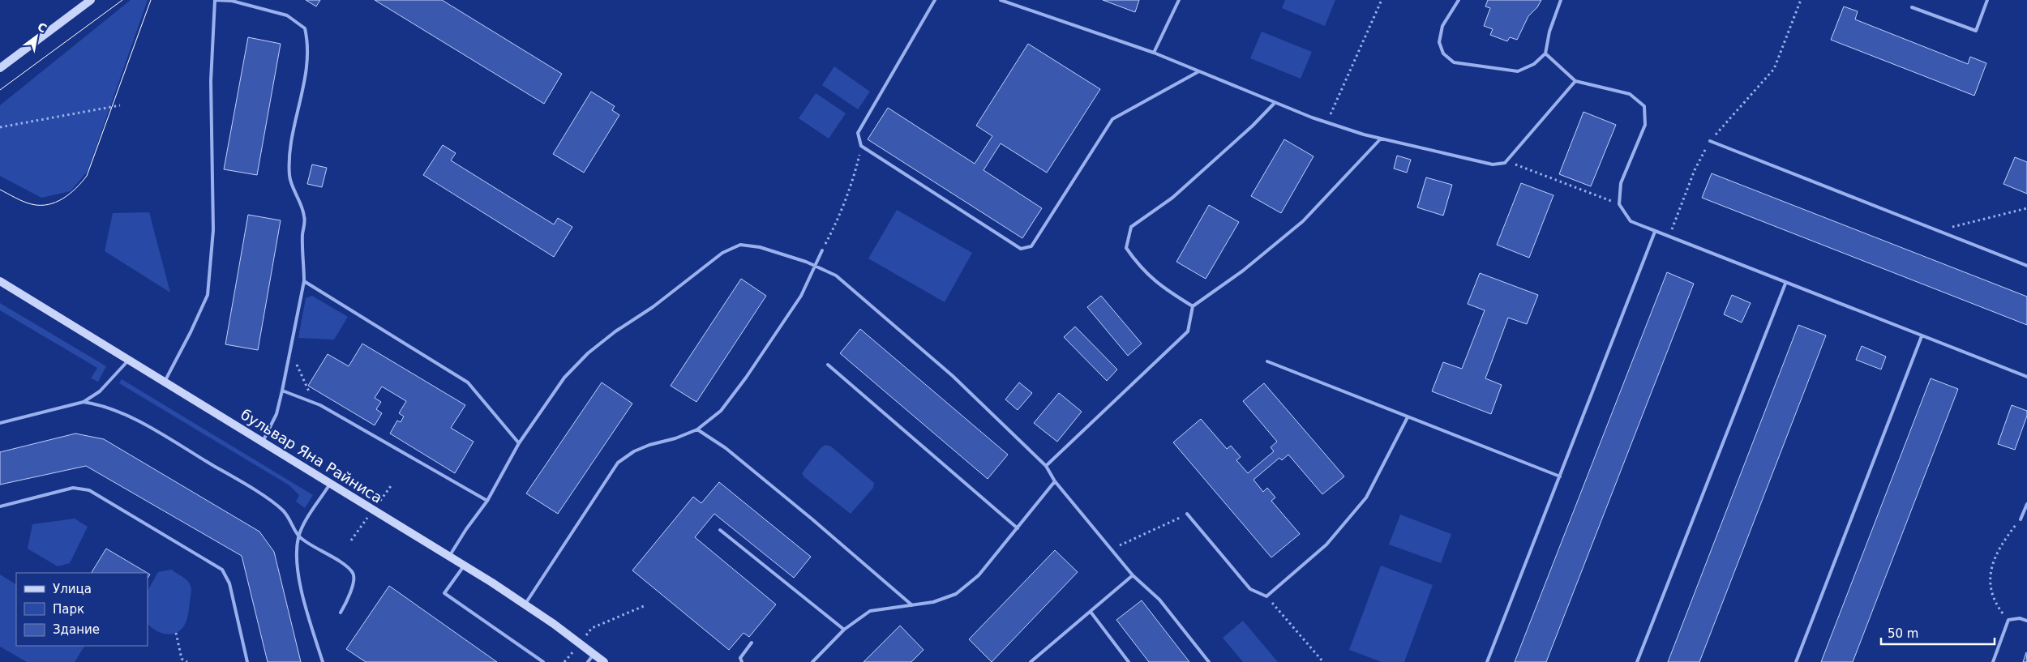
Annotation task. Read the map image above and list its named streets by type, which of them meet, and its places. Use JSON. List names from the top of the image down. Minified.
{"streets":{"main road":["бульвар Яна Райниса"]},"legend":["Улица","Парк","Здание"],"scale_bar":"50 m","north":"top right"}
